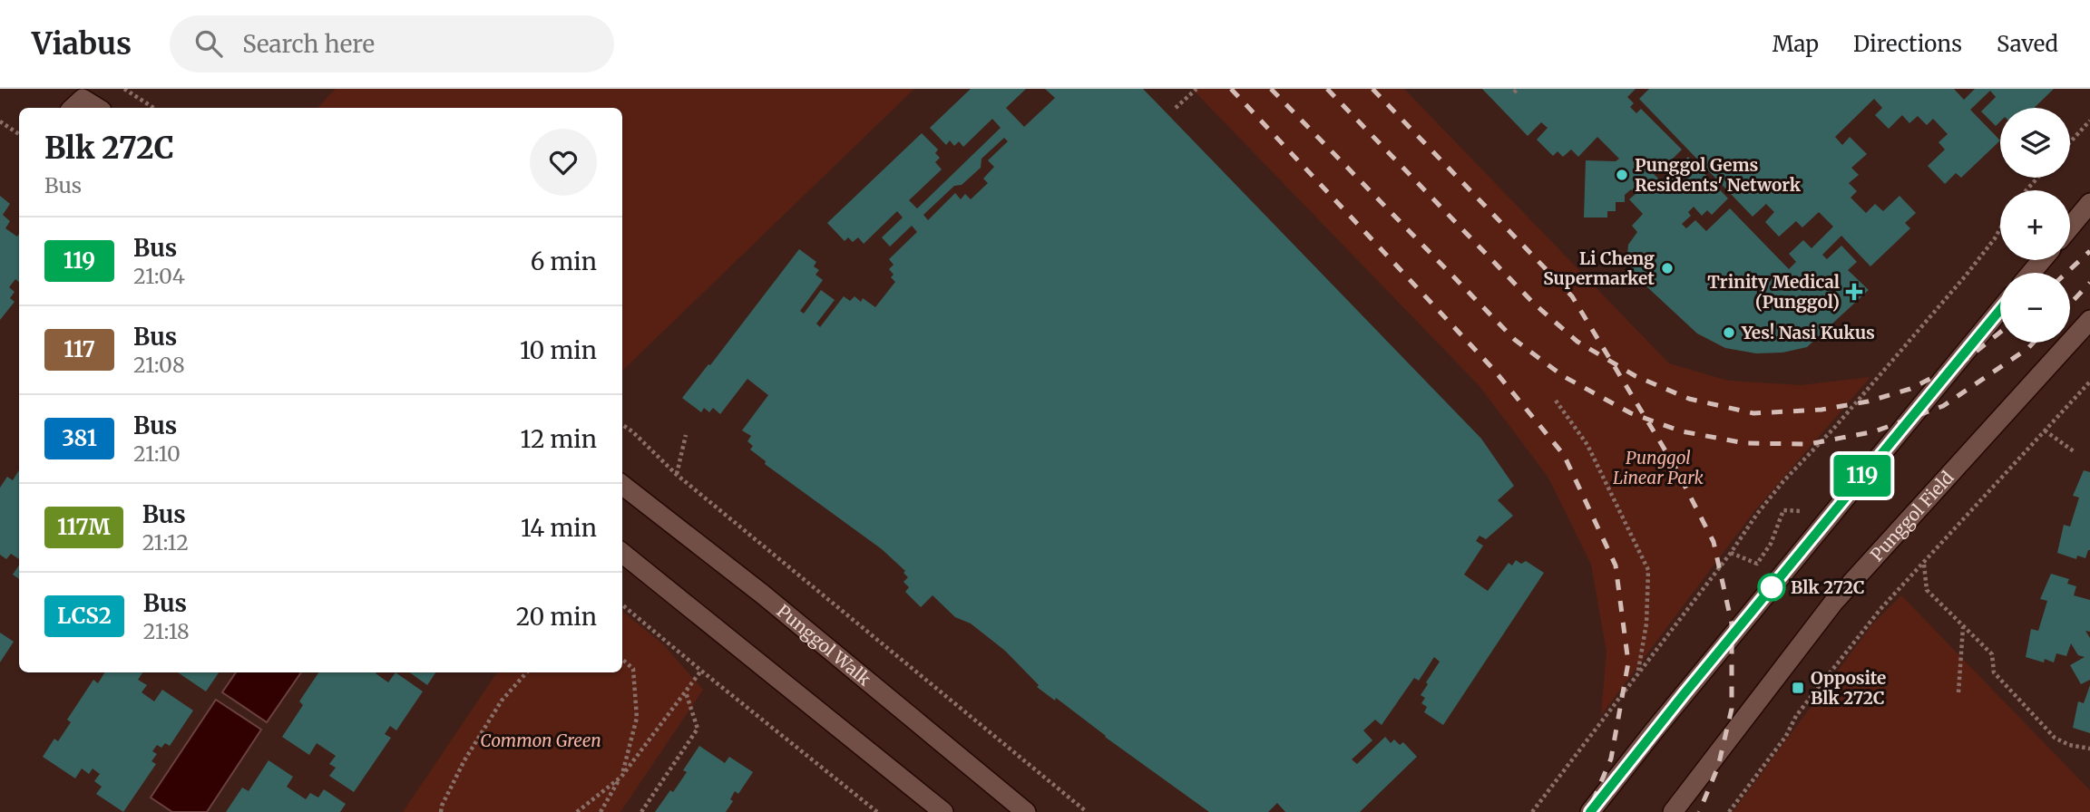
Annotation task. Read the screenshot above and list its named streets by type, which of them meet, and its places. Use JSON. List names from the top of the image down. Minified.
{"streets":{"street":["Punggol Field","Punggol Walk"]},"parks":["Punggol Linear Park","Common Green"],"places":{"other":["Punggol Gems Residents' Network","Li Cheng Supermarket","Yes! Nasi Kukus","Blk 272C"],"health":["Trinity Medical (Punggol)"],"transit":["Opposite Blk 272C"]},"lines":["bus line 119"],"page":{"header":"Viabus","search":"Search here","nav":["Map","Directions","Saved"],"on_map":"119","map_buttons":["+","−"],"heading":["Blk 272C","Bus"],"list":[{"mark":"119","name":"Bus","note":"21:04","value":"6 min"},{"mark":"117","name":"Bus","note":"21:08","value":"10 min"},{"mark":"381","name":"Bus","note":"21:10","value":"12 min"},{"mark":"117M","name":"Bus","note":"21:12","value":"14 min"},{"mark":"LCS2","name":"Bus","note":"21:18","value":"20 min"}]}}
